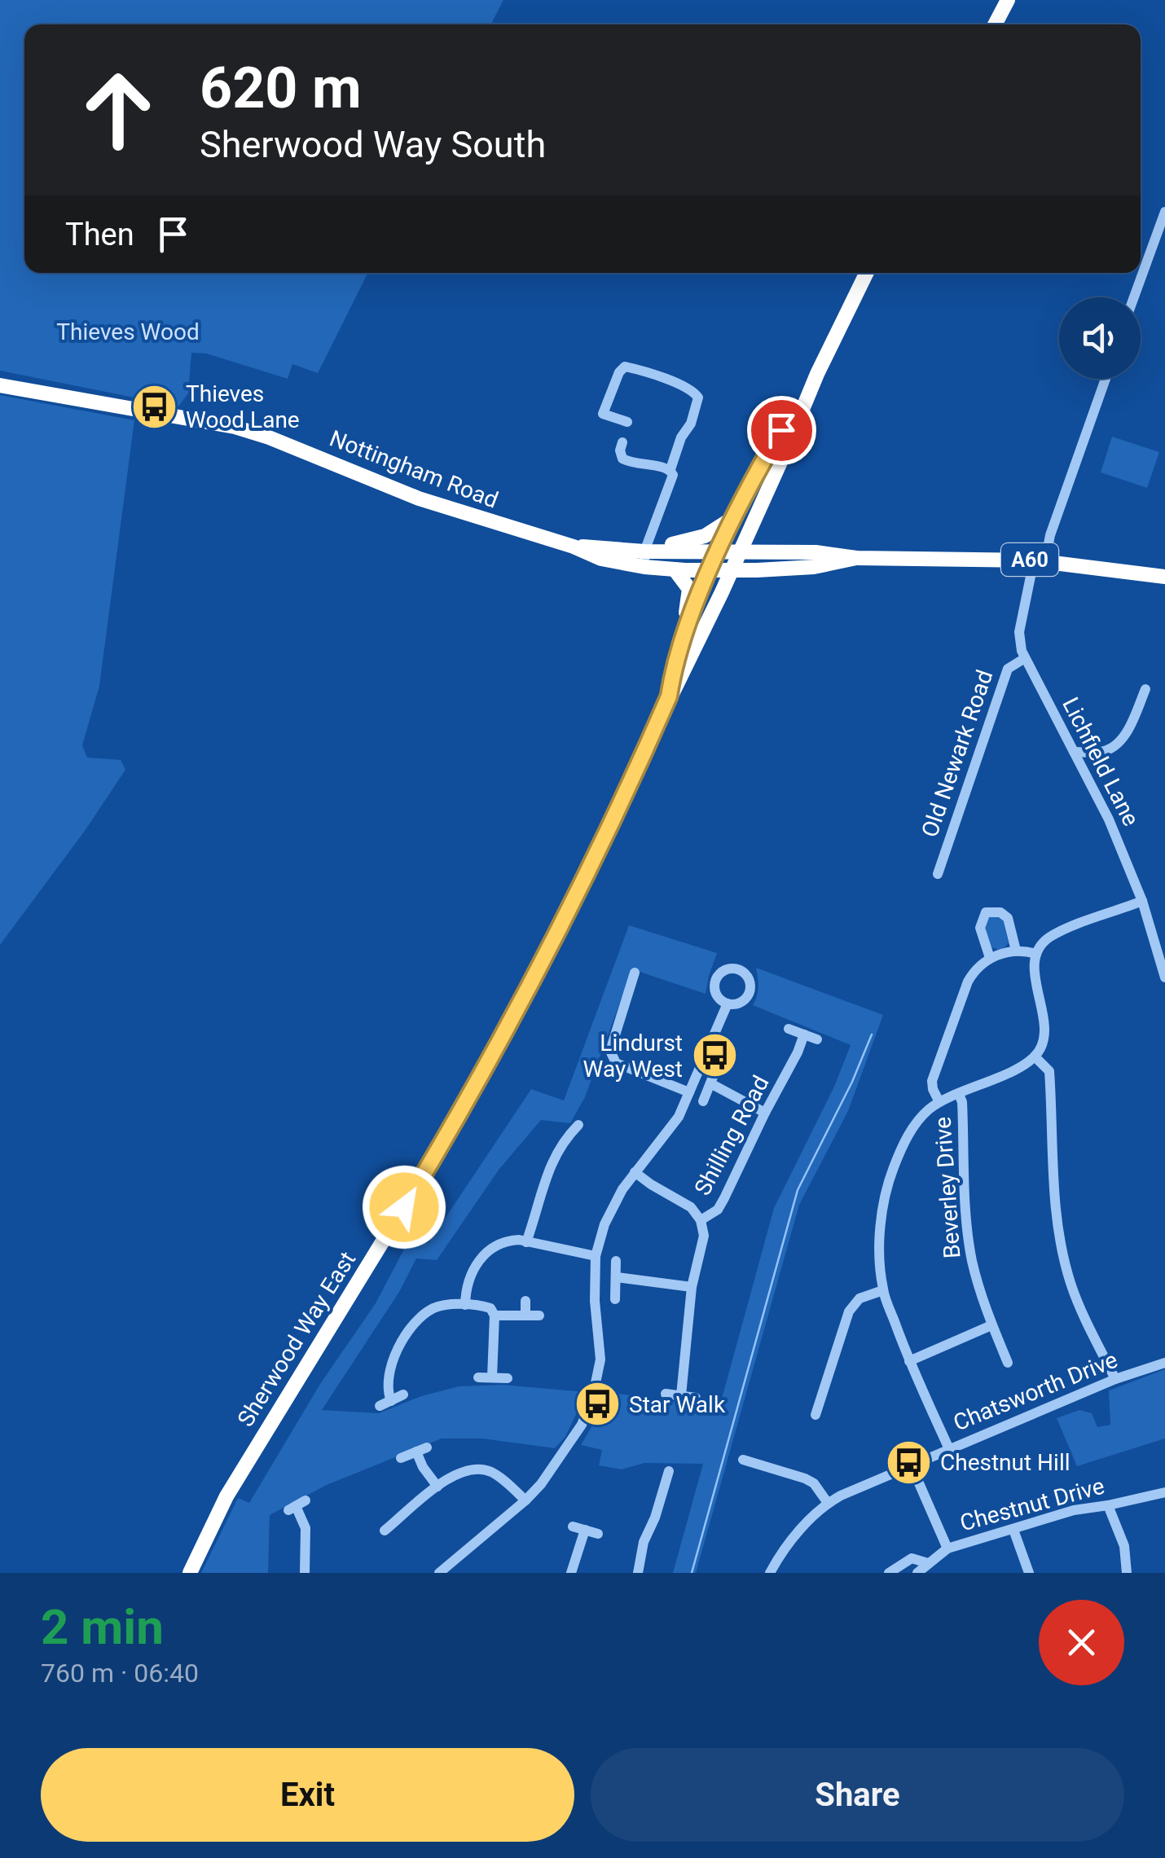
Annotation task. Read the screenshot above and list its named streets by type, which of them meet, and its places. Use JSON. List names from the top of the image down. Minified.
{"streets":{"highway":["Nottingham Road","A60","Sherwood Way East"],"street":["Old Newark Road","Lichfield Lane","Shilling Road","Beverley Drive","Chatsworth Drive","Chestnut Drive"]},"crossings":[["Nottingham Road","Old Newark Road"],["Nottingham Road","Sherwood Way East"],["Old Newark Road","Lichfield Lane"]],"parks":["Thieves Wood"],"places":{"bus stop":["Thieves Wood Lane","Lindurst Way West","Star Walk","Chestnut Hill"]},"page":{"turn":["620 m","Sherwood Way South"],"then":"Then","heading":["2 min","760 m · 06:40"],"buttons":["Exit","Share"]}}
